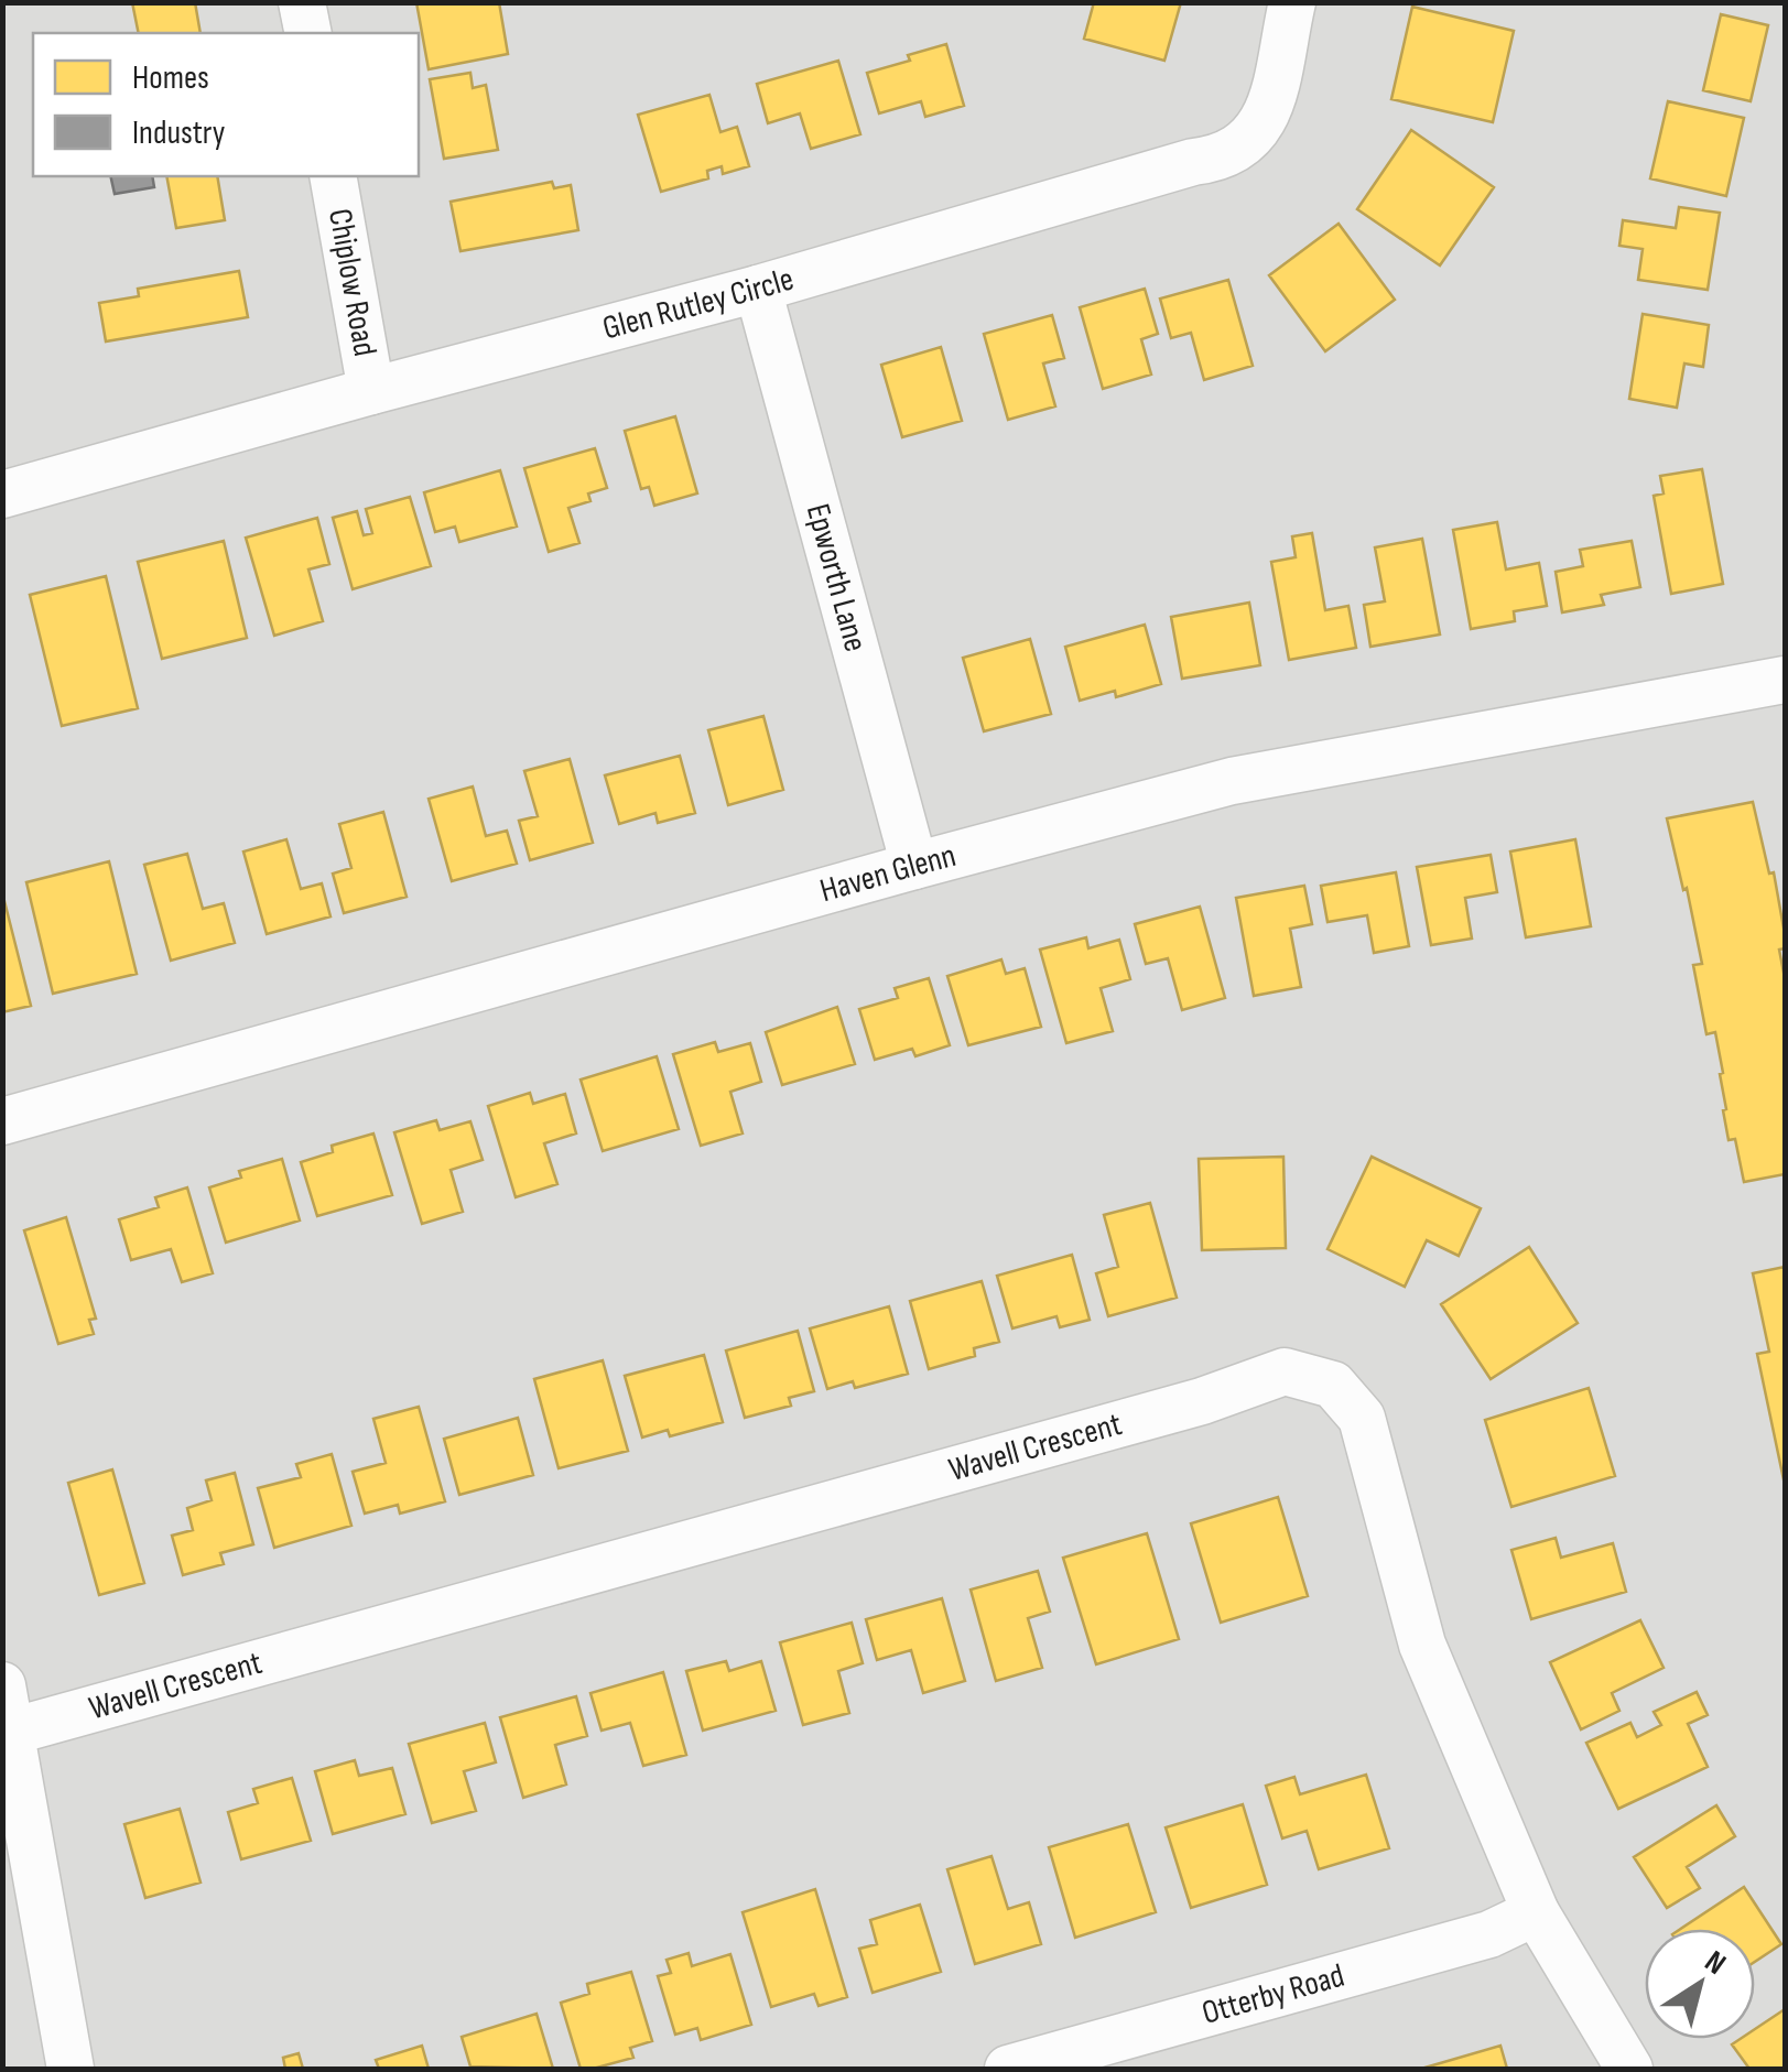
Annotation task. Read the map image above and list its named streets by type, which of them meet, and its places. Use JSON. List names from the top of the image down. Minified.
{"streets":{"street":["Chiplow Road","Glen Rutley Circle","Epworth Lane","Haven Glenn","Wavell Crescent","Otterby Road"]},"crossings":[["Chiplow Road","Glen Rutley Circle"],["Glen Rutley Circle","Epworth Lane"],["Epworth Lane","Haven Glenn"],["Wavell Crescent","Otterby Road"]],"legend":["Homes","Industry"],"north":"top right"}
